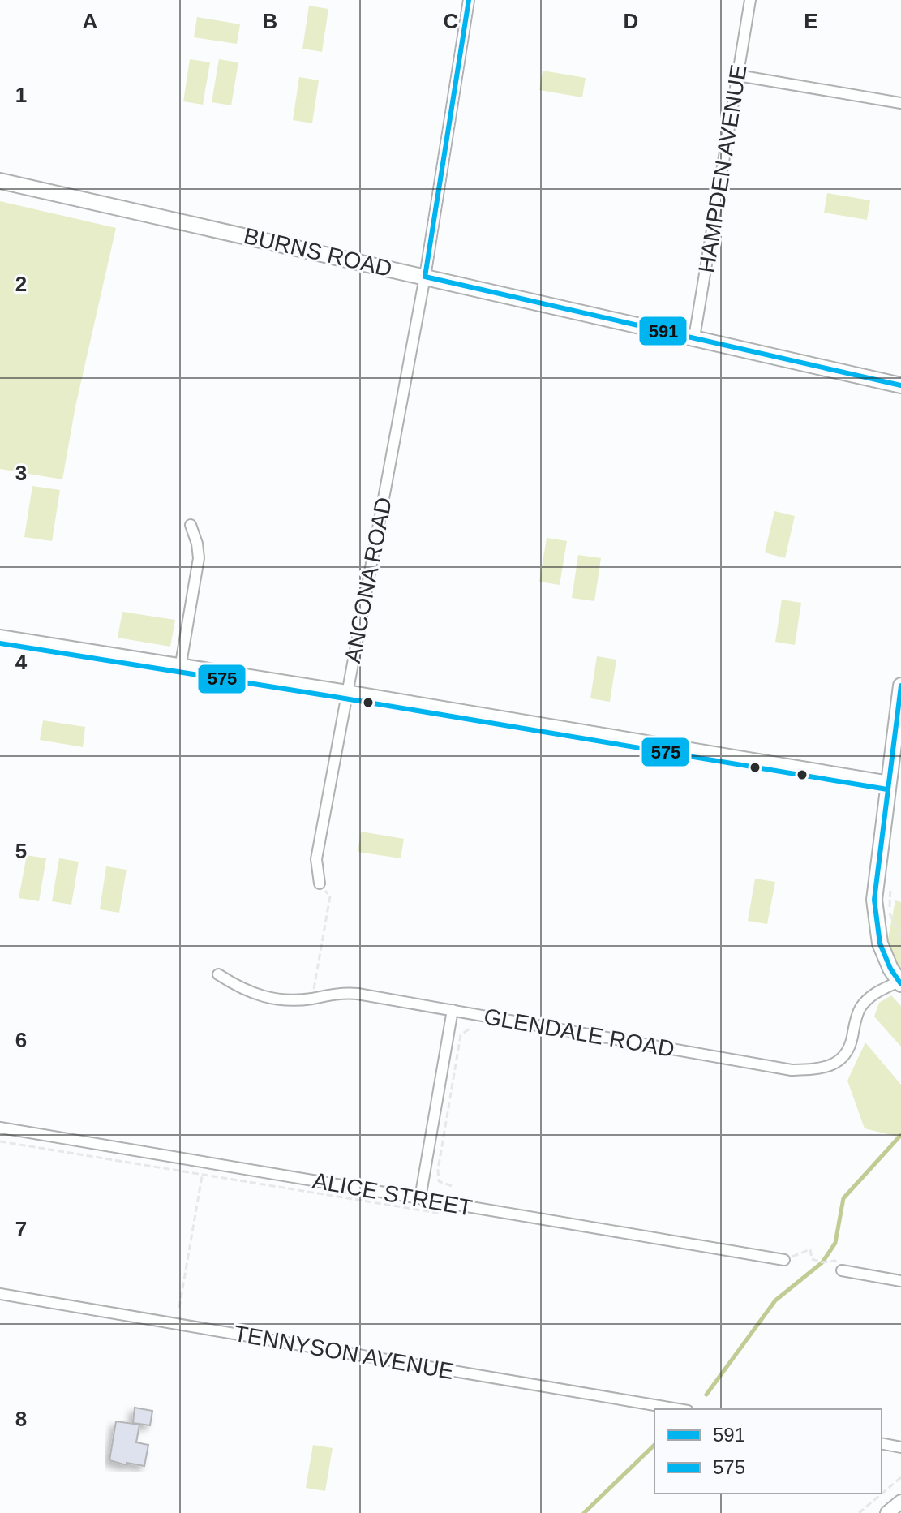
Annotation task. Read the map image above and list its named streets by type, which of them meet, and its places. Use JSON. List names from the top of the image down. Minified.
{"streets":{"main road":["BURNS ROAD"],"street":["HAMPDEN AVENUE","ANCONA ROAD","GLENDALE ROAD","ALICE STREET","TENNYSON AVENUE"]},"crossings":[["HAMPDEN AVENUE","BURNS ROAD"],["BURNS ROAD","ANCONA ROAD"]],"lines":["transit line 591","transit line 575"],"legend":["591","575"],"grid":{"columns":["A","B","C","D","E"],"rows":["1","2","3","4","5","6","7","8"]}}
